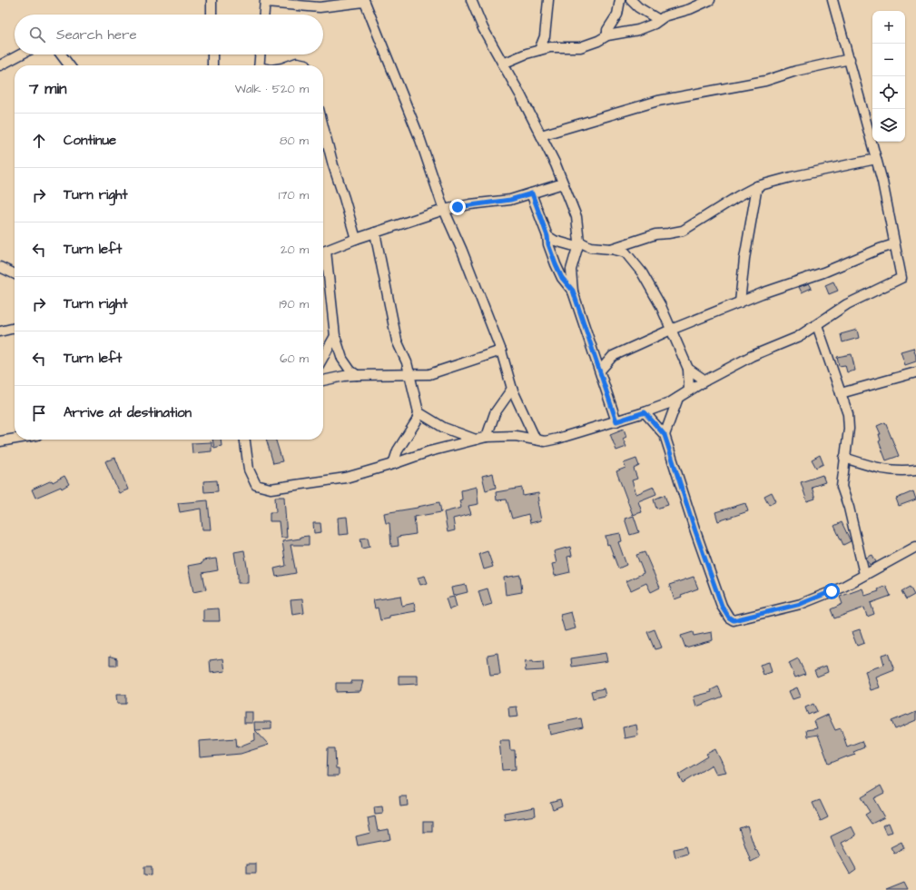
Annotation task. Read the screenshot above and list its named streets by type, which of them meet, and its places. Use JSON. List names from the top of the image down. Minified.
{"page":{"map_buttons":["+","−"],"search":"Search here","heading":["7 min","Walk · 520 m"],"list":[["Continue","80 m"],["Turn right","170 m"],["Turn left","20 m"],["Turn right","190 m"],["Turn left","60 m"],"Arrive at destination"]}}
